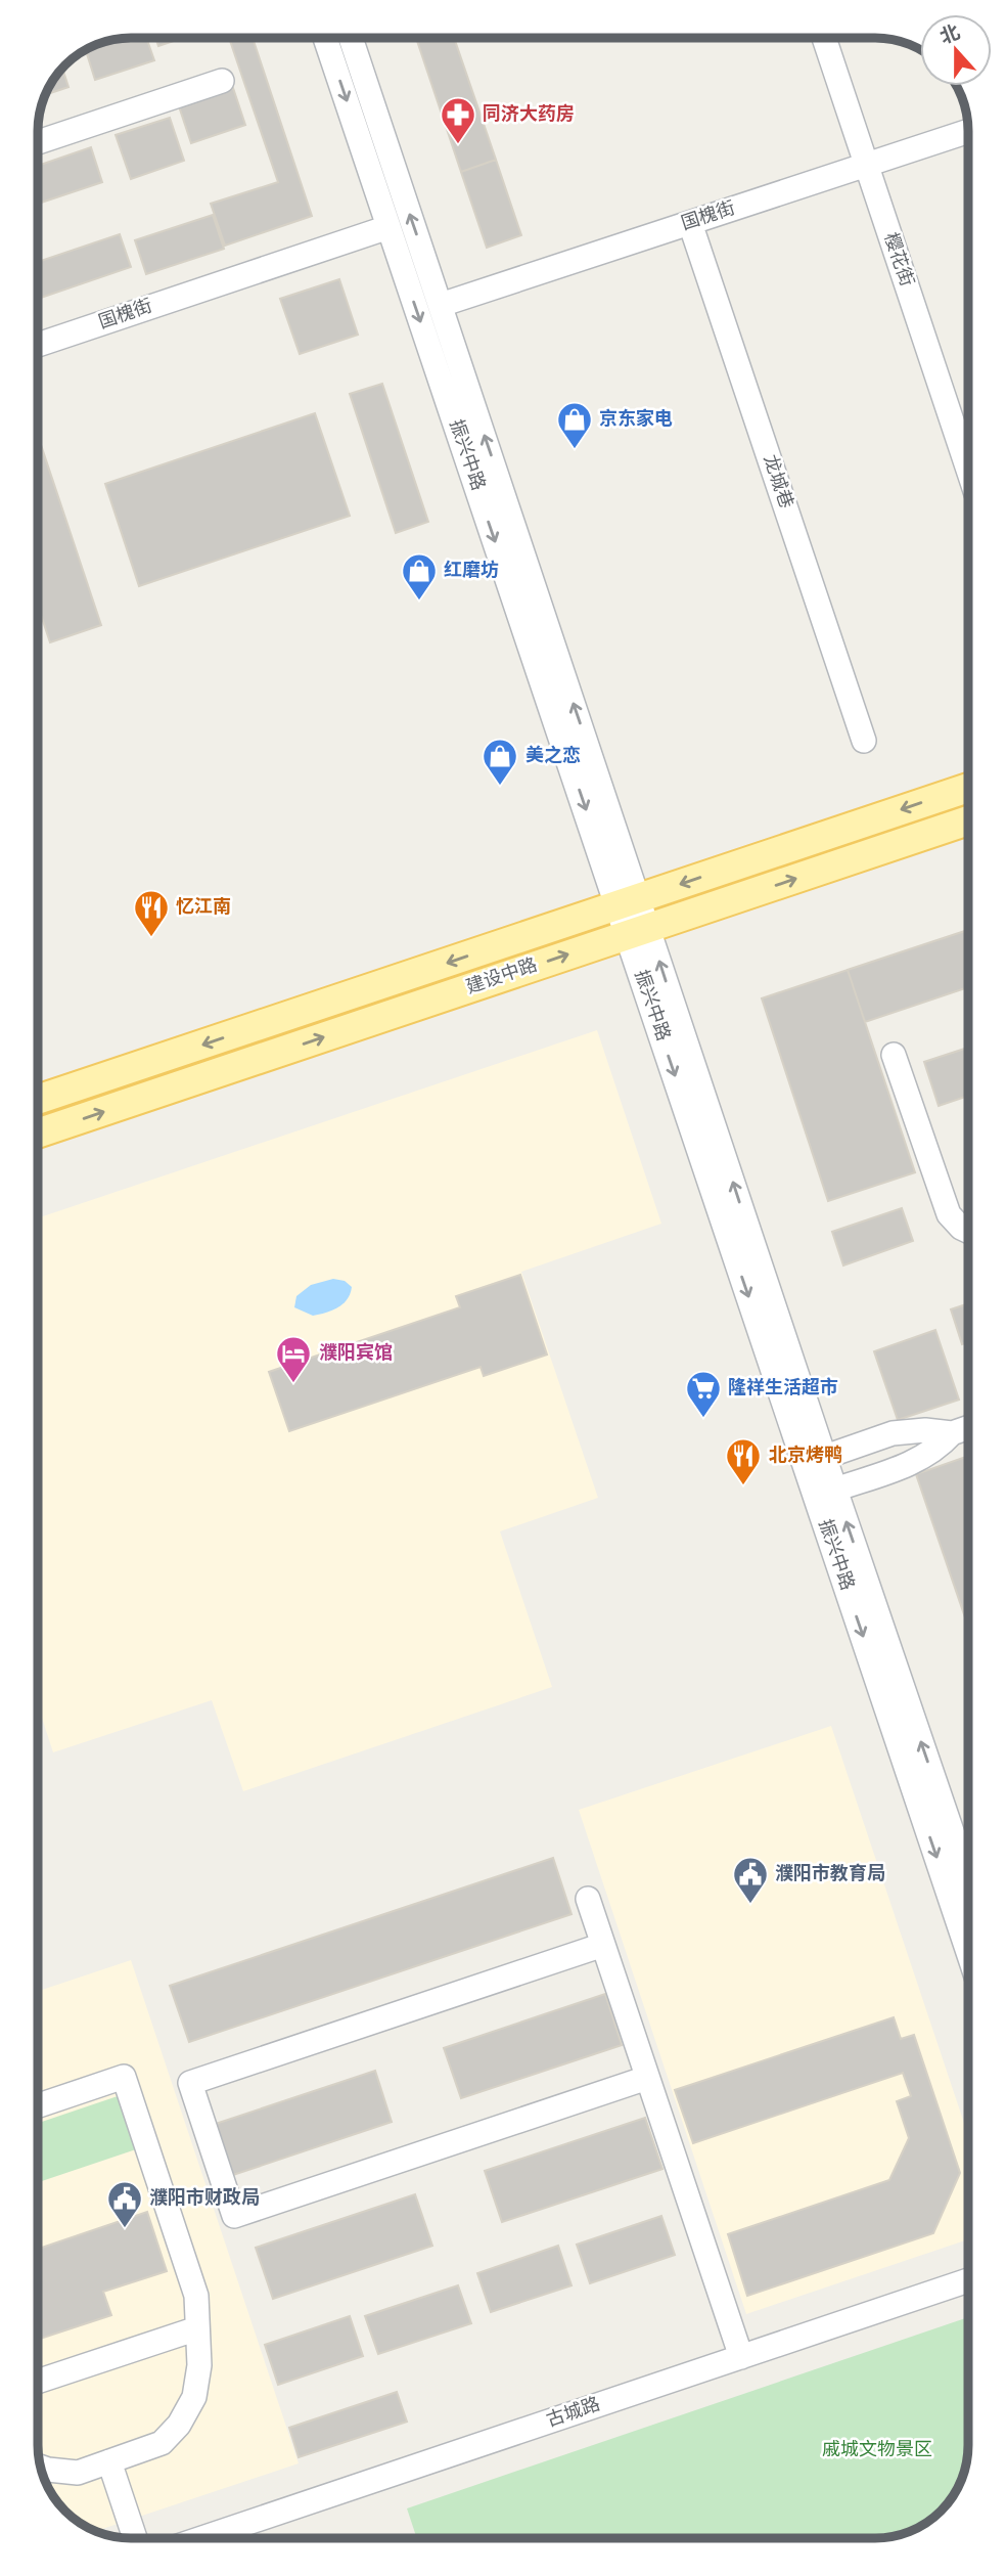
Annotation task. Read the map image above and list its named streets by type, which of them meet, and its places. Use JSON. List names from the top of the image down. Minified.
{"streets":{"main road":["建设中路"],"street":["国槐街","樱花街","振兴中路","龙城巷","古城路"]},"crossings":[["国槐街","樱花街"],["国槐街","振兴中路"],["国槐街","龙城巷"],["振兴中路","建设中路"]],"parks":["戚城文物景区"],"places":{"pharmacy":["同济大药房"],"shop":["京东家电","红磨坊","美之恋"],"restaurant":["忆江南","北京烤鸭"],"hotel":["濮阳宾馆"],"supermarket":["隆祥生活超市"],"public building":["濮阳市教育局","濮阳市财政局"]},"north":"top"}
